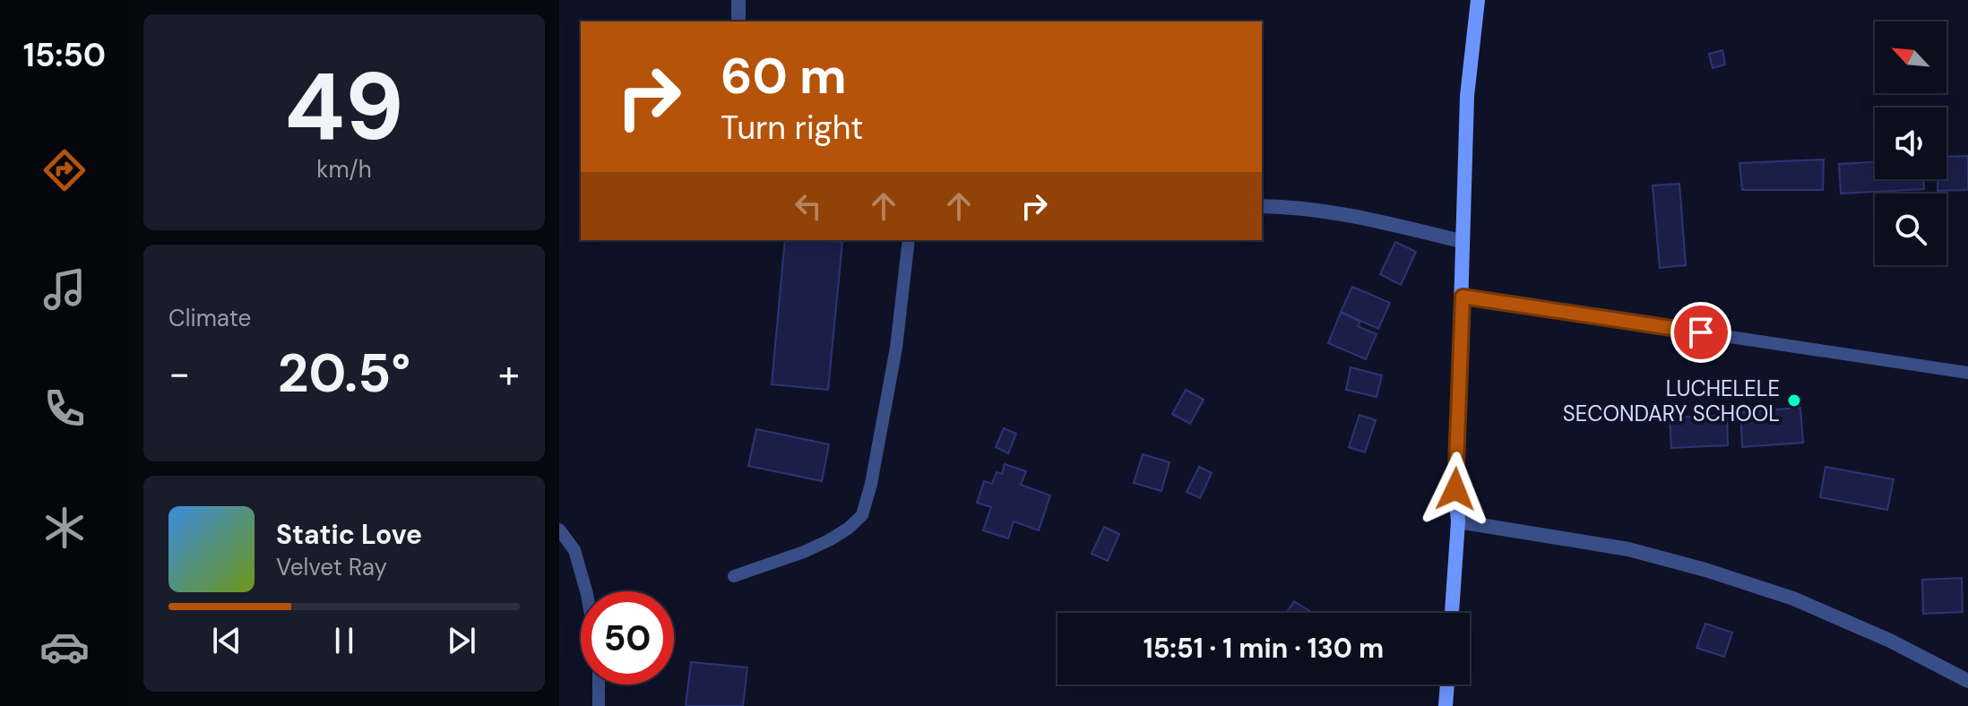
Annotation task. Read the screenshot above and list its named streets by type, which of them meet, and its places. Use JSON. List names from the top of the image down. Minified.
{"places":["LUCHELELE SECONDARY SCHOOL"],"north":"top left","page":{"tabs":"15:50","tile":[["49","km/h"],"Climate"],"turn":["60 m","Turn right"],"heat":["−","20.5°","+"],"song":["Static Love","Velvet Ray"],"limit":"50","trip":"15:51 · 1 min · 130 m"}}
